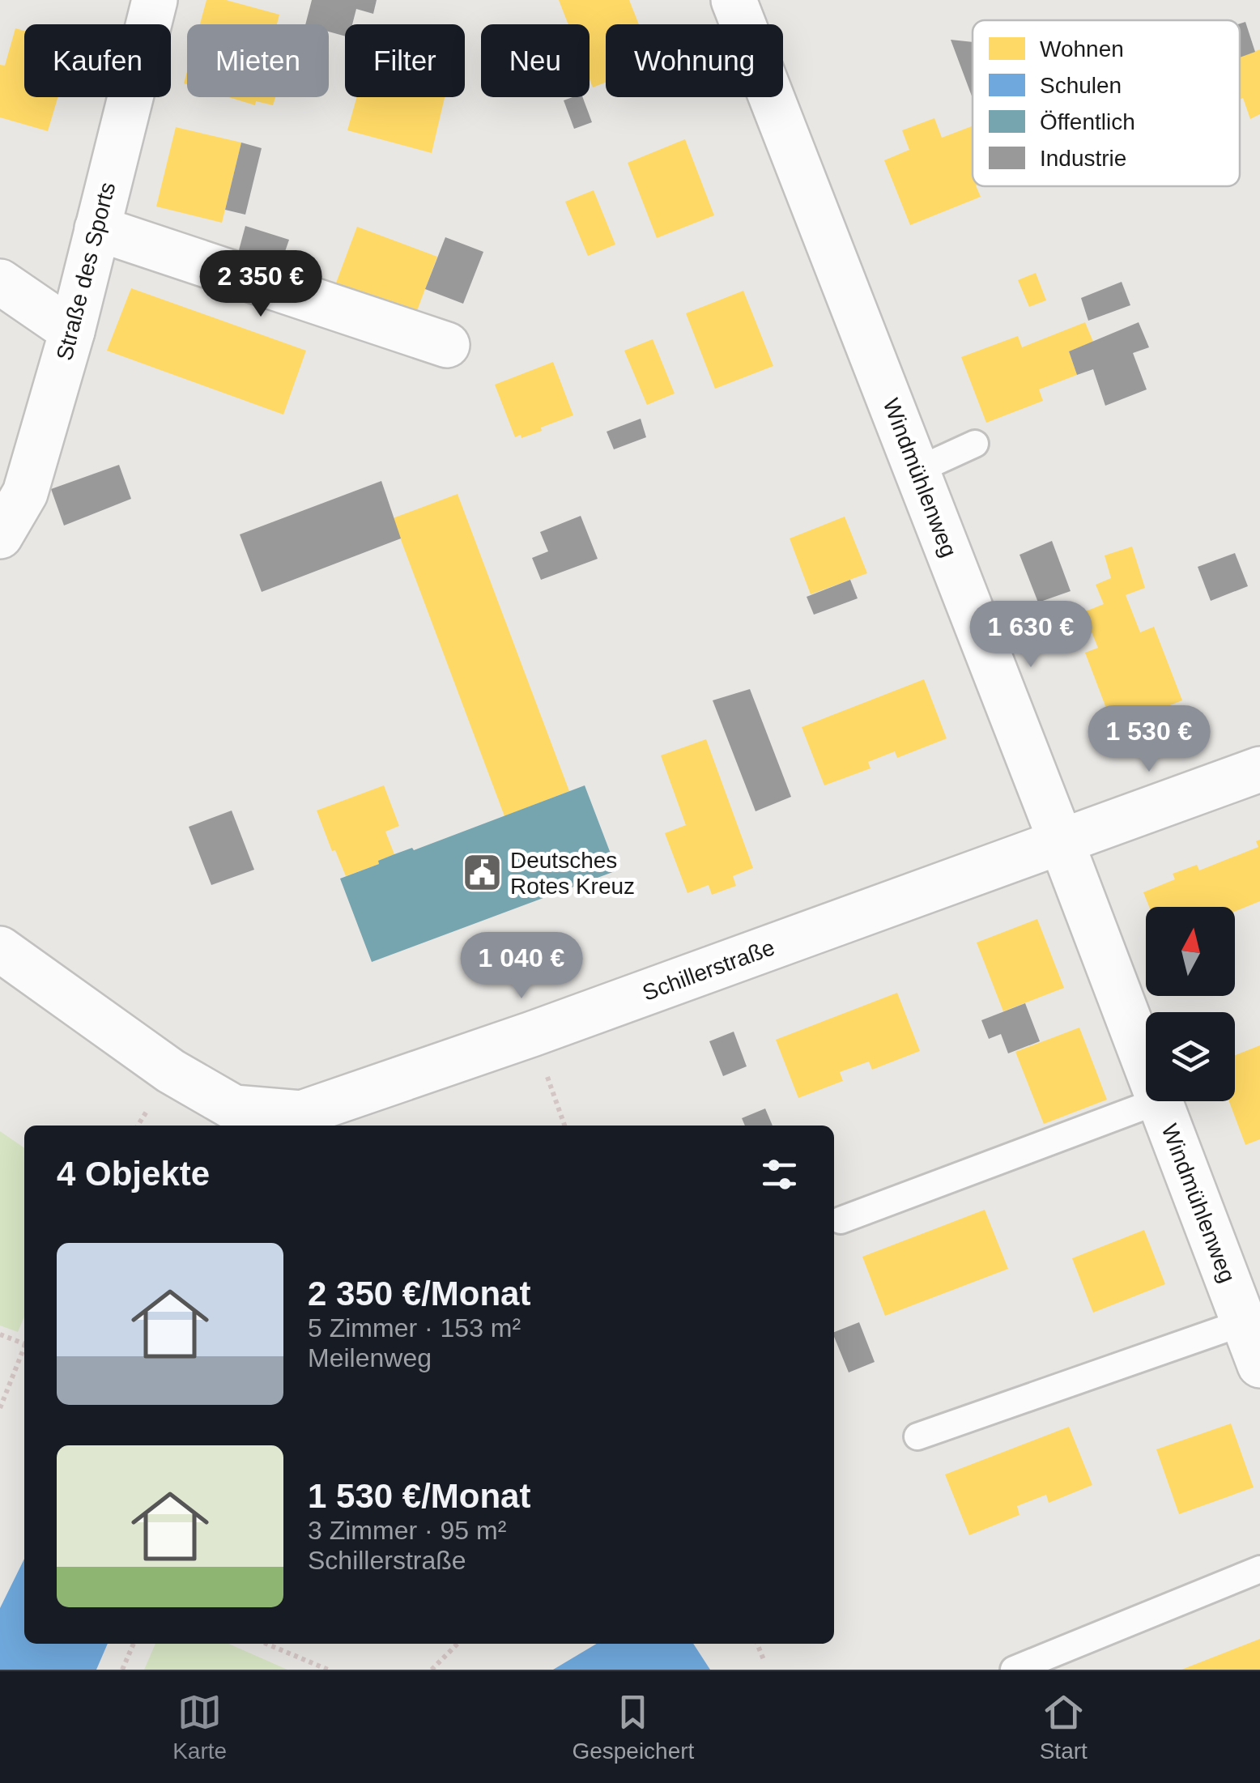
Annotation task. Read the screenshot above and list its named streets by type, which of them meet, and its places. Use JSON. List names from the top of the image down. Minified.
{"streets":{"street":["Straße des Sports","Windmühlenweg","Schillerstraße"]},"crossings":[["Windmühlenweg","Schillerstraße"]],"places":{"public building":["Deutsches Rotes Kreuz"]},"legend":["Wohnen","Schulen","Öffentlich","Industrie"],"north":"top","page":{"chip":["Kaufen","Mieten","Filter","Neu","Wohnung"],"price":["2 350 €","1 630 €","1 530 €","1 040 €"],"heading":"4 Objekte","list":[{"name":"2 350 €/Monat","note":"5 Zimmer · 153 m² · Meilenweg"},{"name":"1 530 €/Monat","note":"3 Zimmer · 95 m² · Schillerstraße"}],"tabs":["Karte","Gespeichert","Start"]}}
